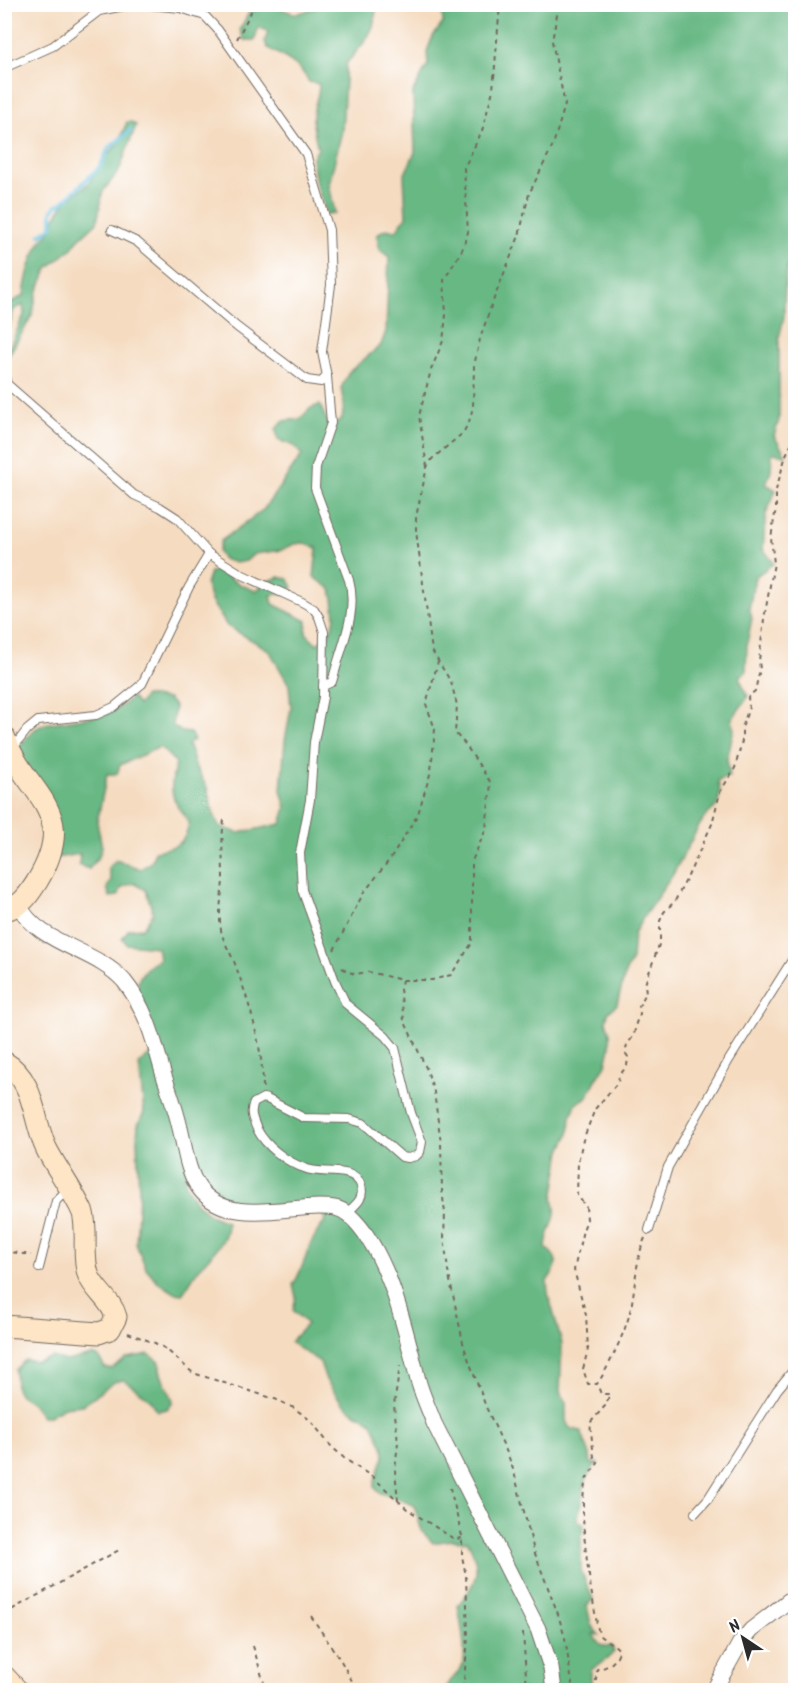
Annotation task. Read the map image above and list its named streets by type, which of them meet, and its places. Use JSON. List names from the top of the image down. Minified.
{"north":"top left"}
